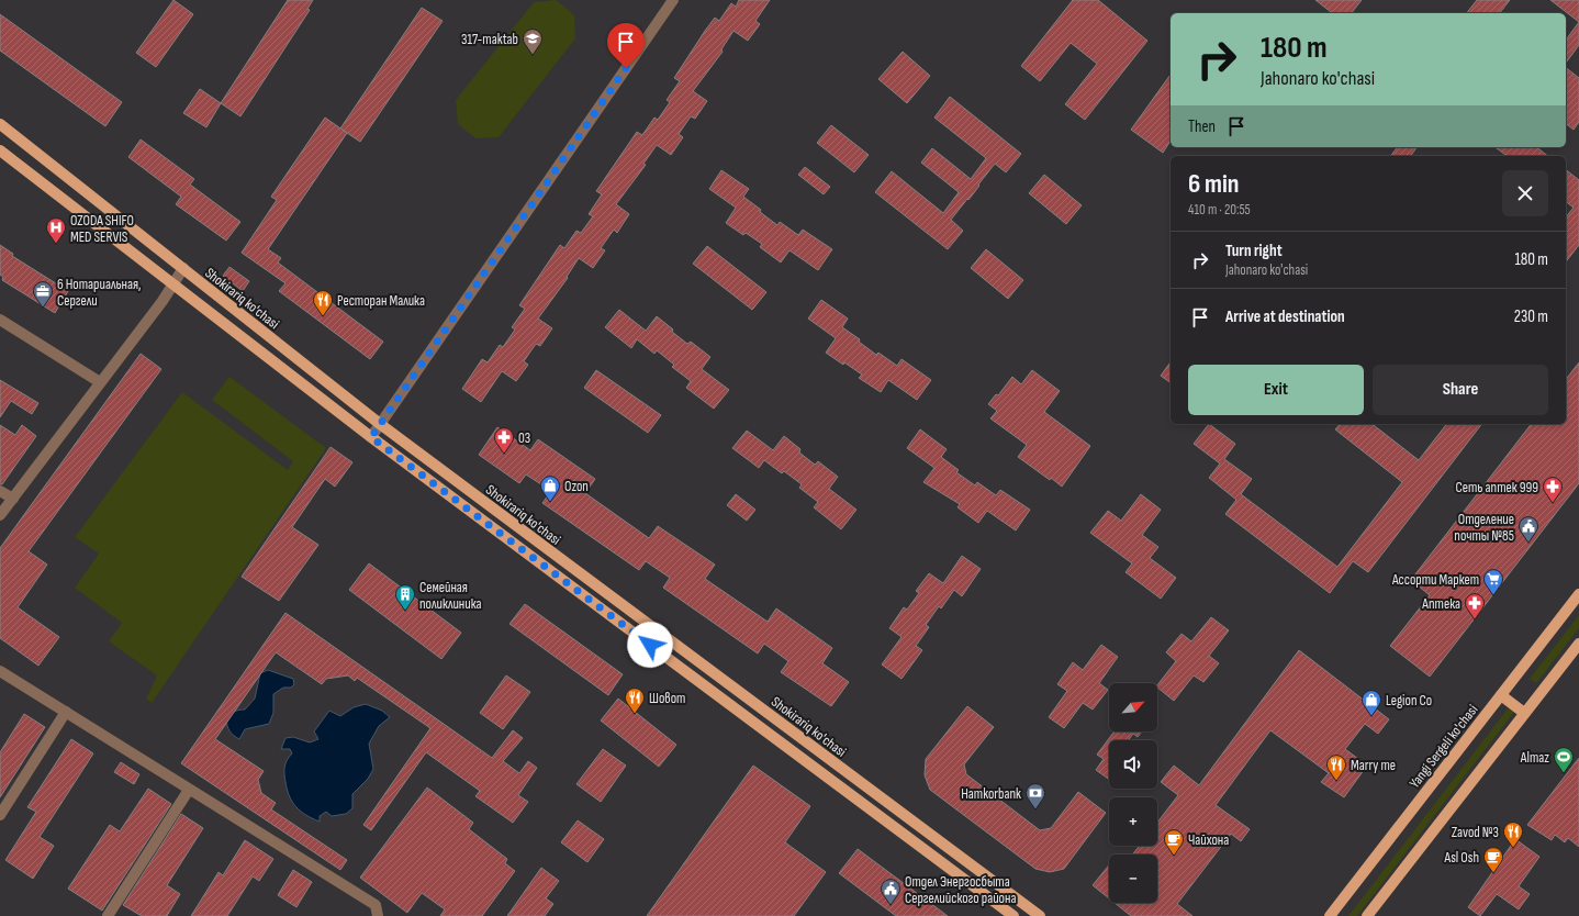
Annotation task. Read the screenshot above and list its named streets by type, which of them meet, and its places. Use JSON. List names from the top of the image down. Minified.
{"streets":{"main road":["Shokirariq ko'chasi","Yangi Sergeli ko'chasi"]},"places":{"school or university":["317-maktab"],"hospital":["OZODA SHIFO MED SERVIS"],"office":["6 Нотариальная, Сергели"],"restaurant":["Ресторан Малика","Шовот","Marry me","Zavod №3"],"pharmacy":["03","Сеть аптек 999","Аптека"],"shop":["Ozon","Legion Co"],"public building":["Отделение почты №85","Отдел Энергосбыта Сергелийского района"],"supermarket":["Ассорти Маркет"],"building":["Семейная поликлиника"],"sports":["Almaz"],"bank":["Hamkorbank"],"cafe":["Чайхона","Asl Osh"]},"north":"top right","page":{"turn":["180 m","Jahonaro ko'chasi"],"then":"Then","heading":["6 min","410 m · 20:55"],"list":[{"name":"Turn right","note":"Jahonaro ko'chasi","value":"180 m"},{"name":"Arrive at destination","value":"230 m"}],"buttons":["Exit","Share"],"map_buttons":["+","−"]}}
